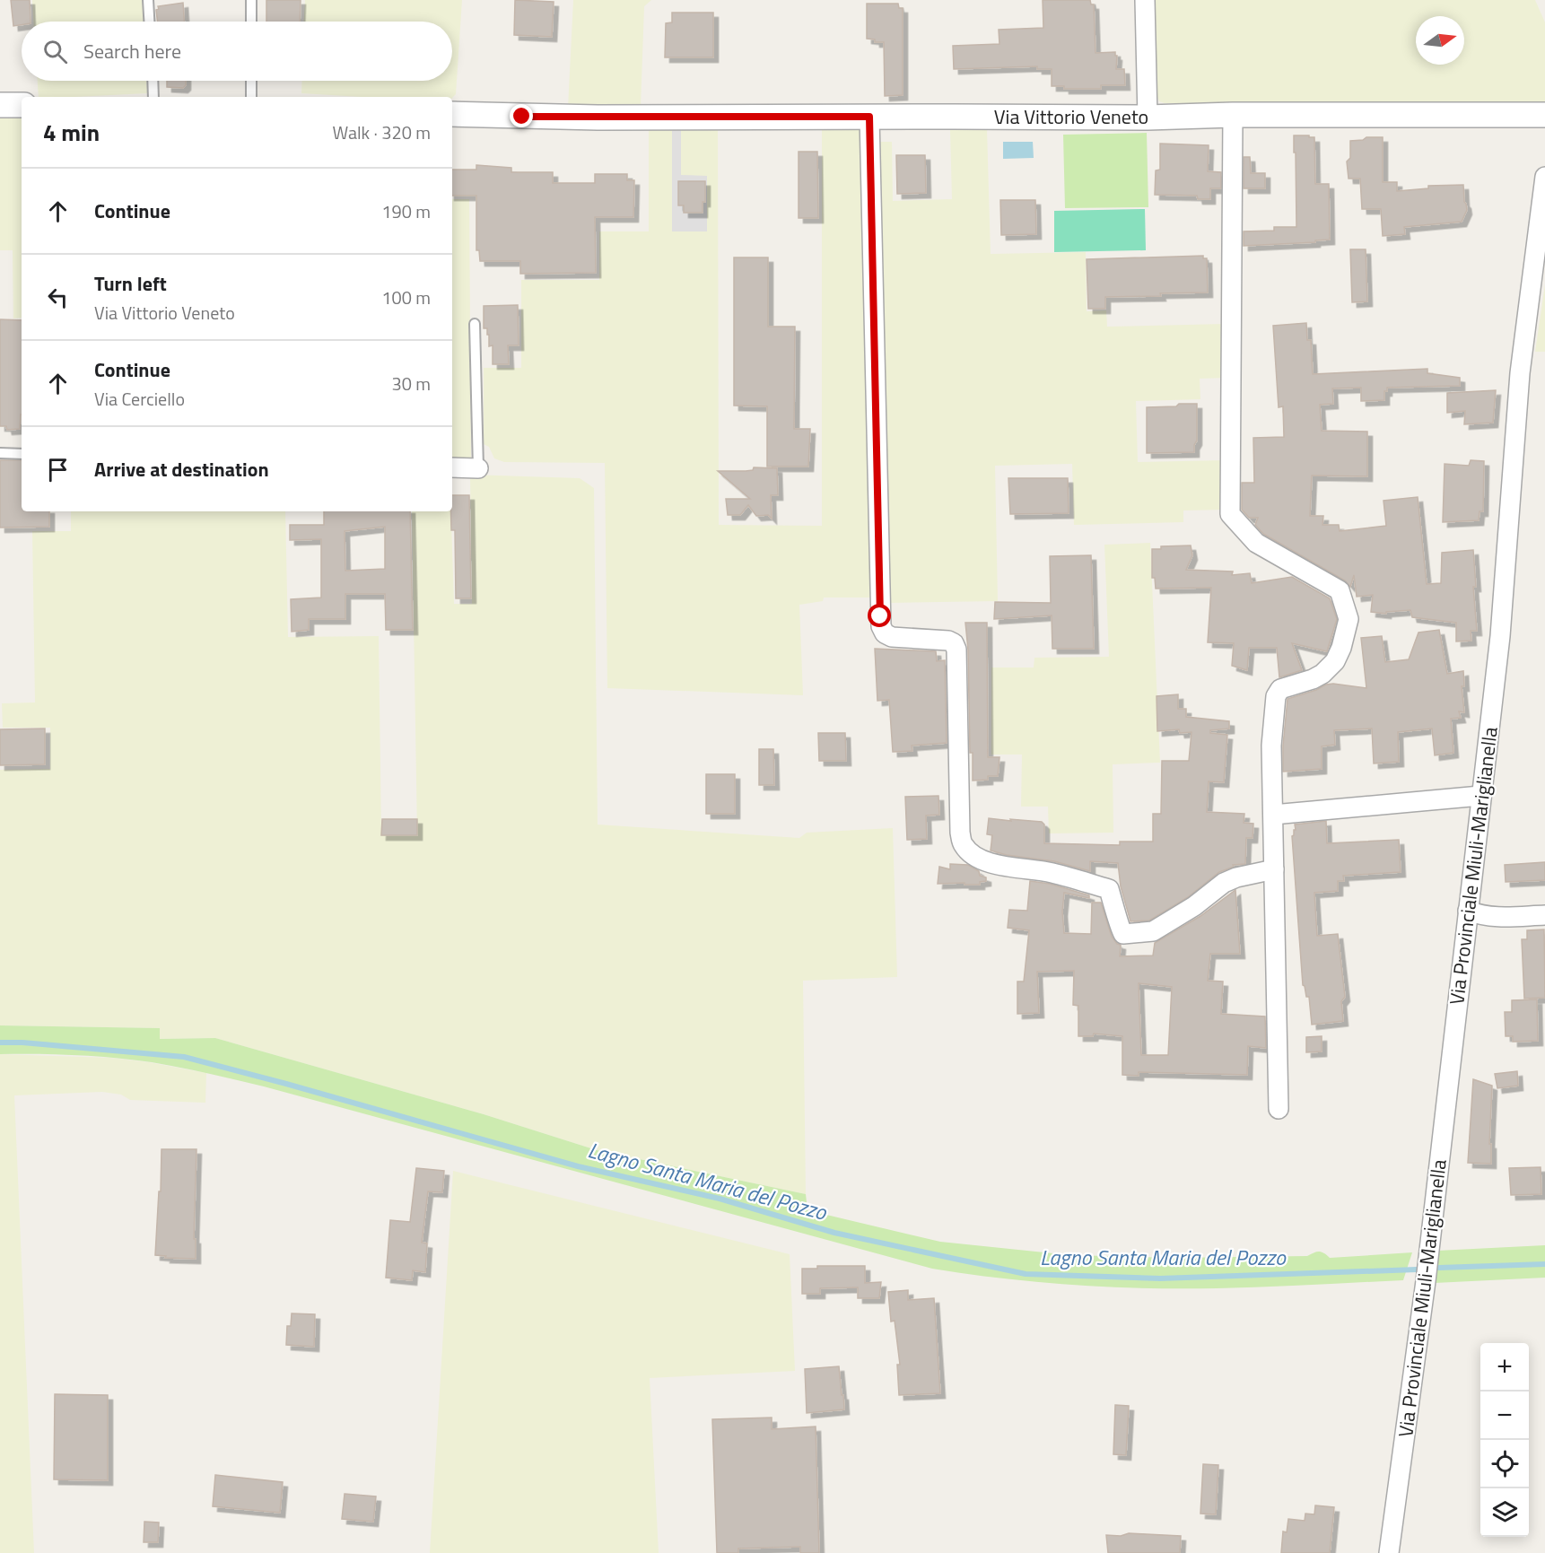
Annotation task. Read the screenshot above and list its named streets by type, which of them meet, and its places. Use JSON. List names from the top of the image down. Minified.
{"streets":{"street":["Via Vittorio Veneto","Via Provinciale Miuli-Mariglianella"]},"water":["Lagno Santa Maria del Pozzo"],"north":"right","page":{"search":"Search here","heading":["4 min","Walk · 320 m"],"list":[["Continue","190 m"],["Turn left","Via Vittorio Veneto","100 m"],["Continue","Via Cerciello","30 m"],"Arrive at destination"],"map_buttons":["+","−"]}}
